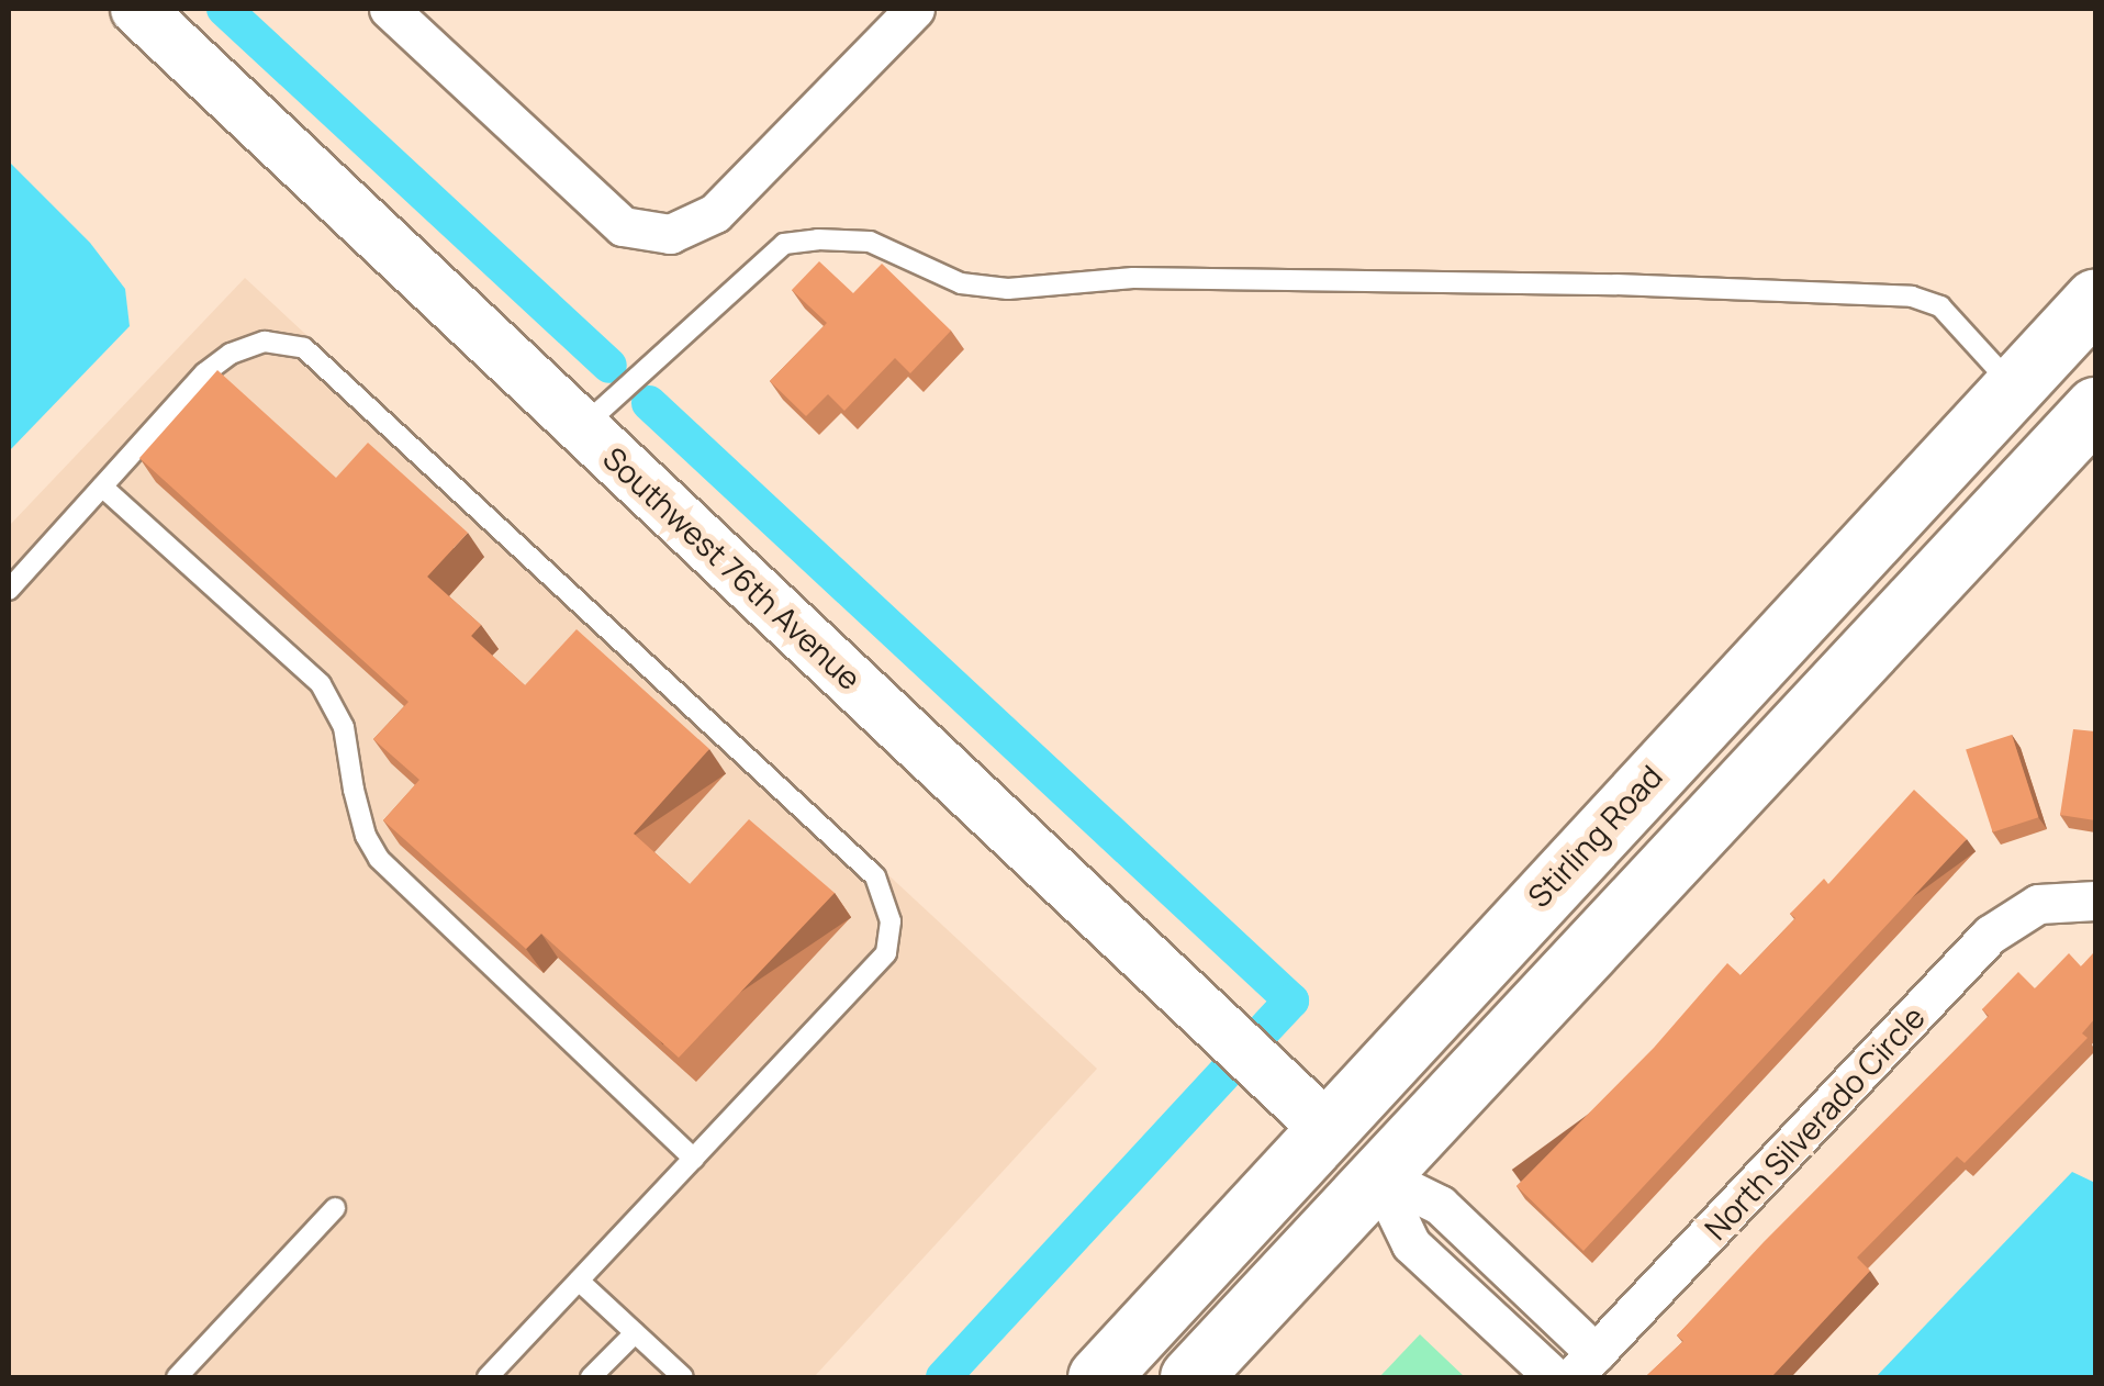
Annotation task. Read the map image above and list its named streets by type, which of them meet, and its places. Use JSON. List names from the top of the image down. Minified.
{"streets":{"main road":["Stirling Road"],"street":["Southwest 76th Avenue","North Silverado Circle"]},"crossings":[["Southwest 76th Avenue","Stirling Road"]]}
